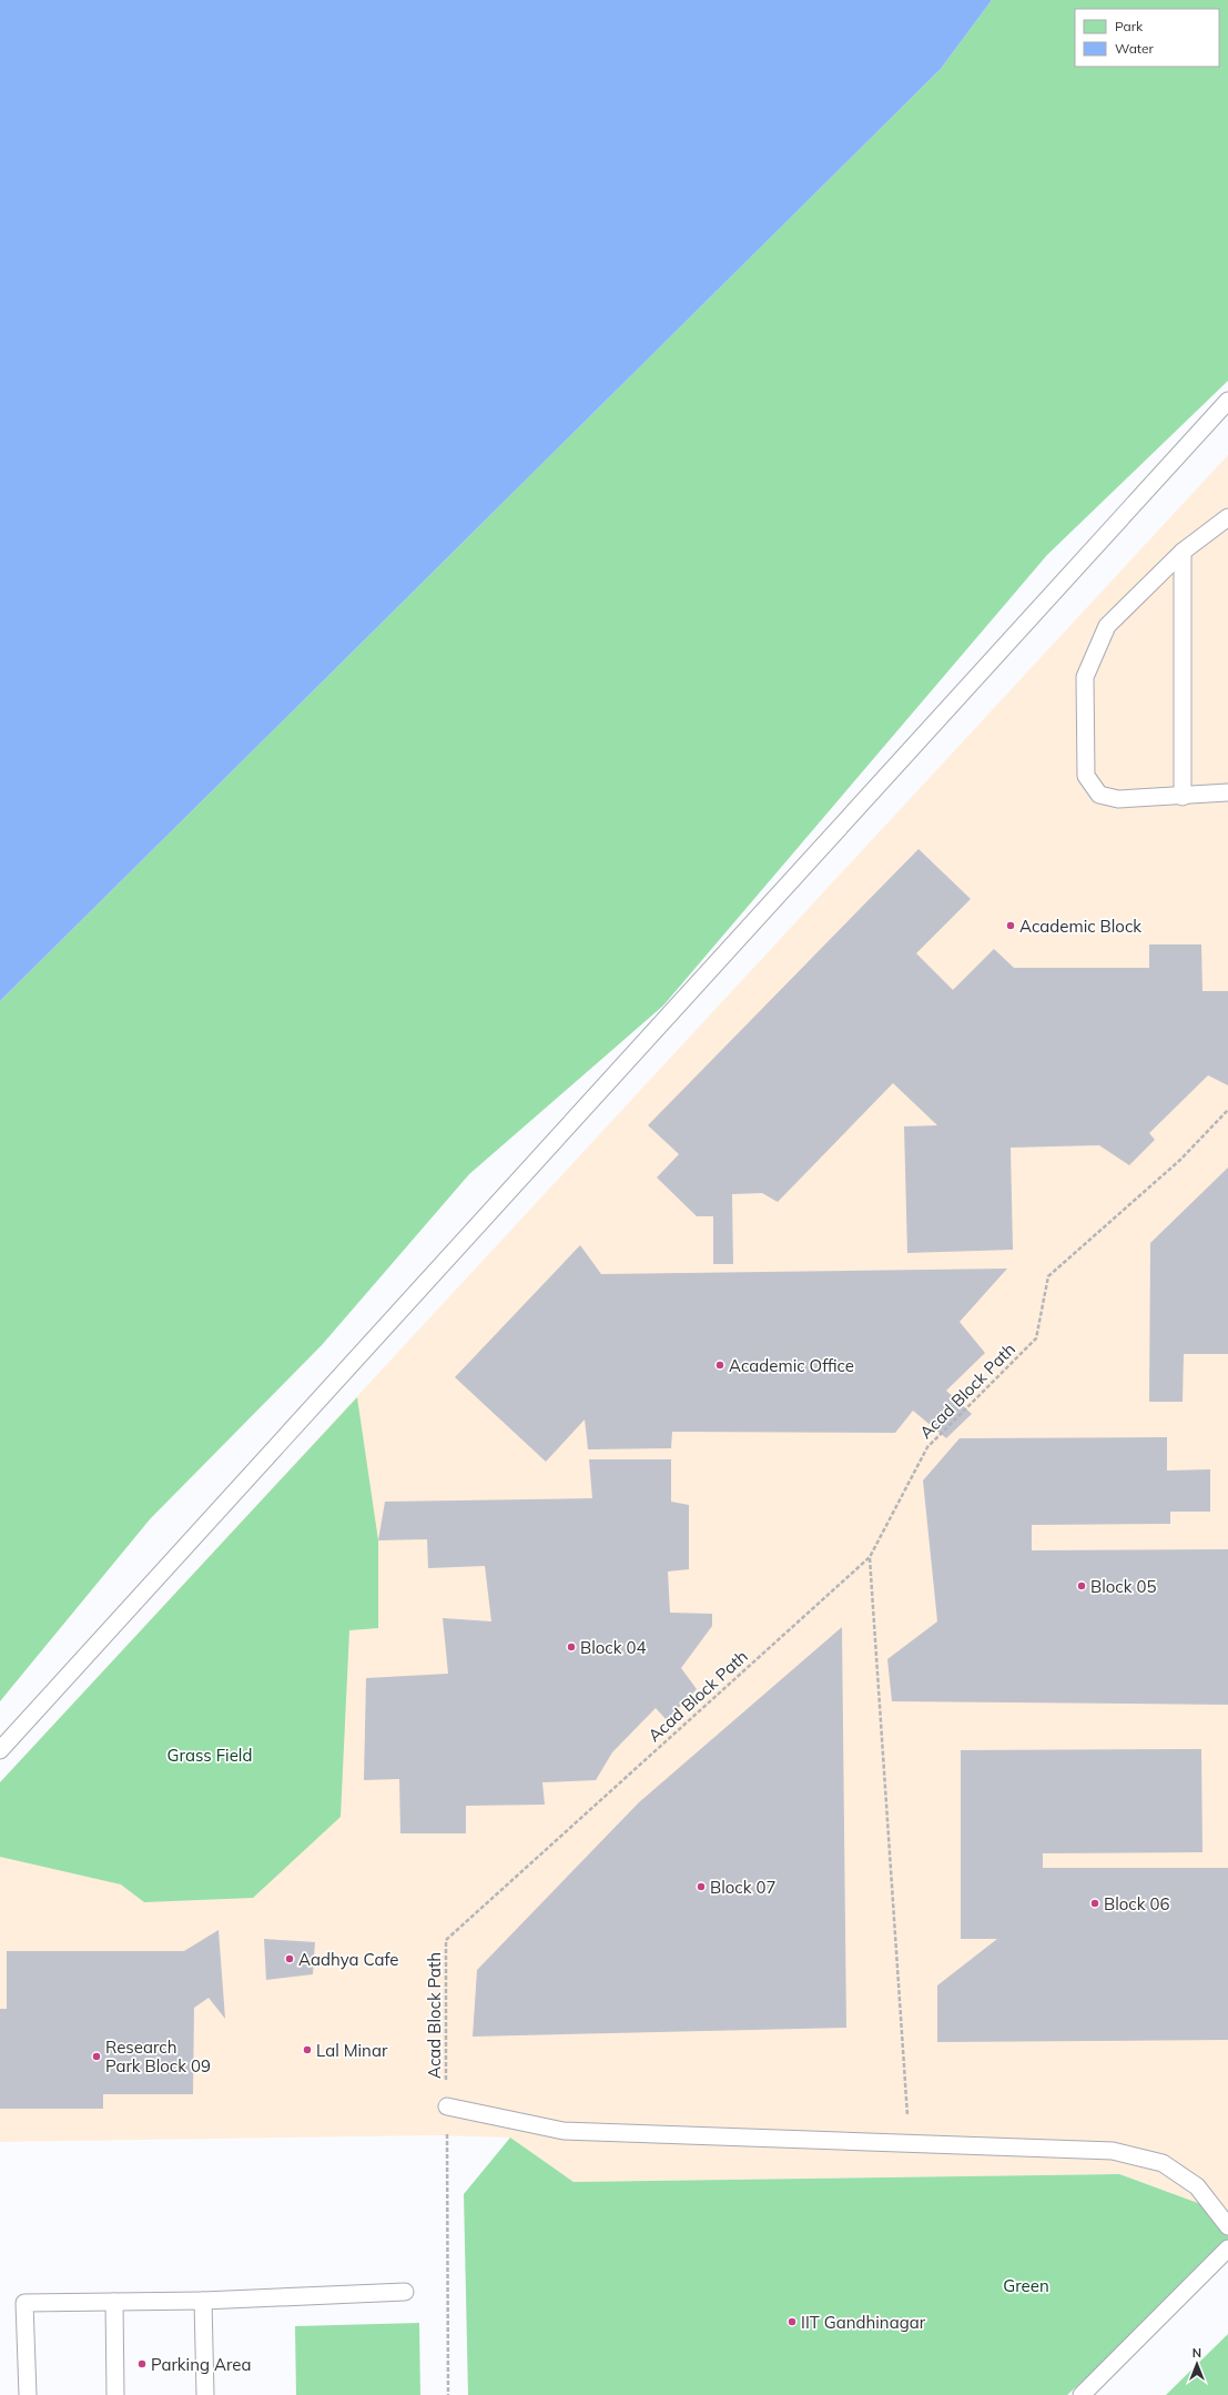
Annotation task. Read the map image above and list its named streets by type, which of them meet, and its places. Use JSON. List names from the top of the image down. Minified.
{"streets":{"path":["Acad Block Path"]},"parks":["Grass Field","Green"],"places":["Academic Block","Academic Office","Block 05","Block 04","Block 07","Block 06","Aadhya Cafe","Lal Minar","Research Park Block 09","IIT Gandhinagar","Parking Area"],"legend":["Park","Water"],"north":"top"}
